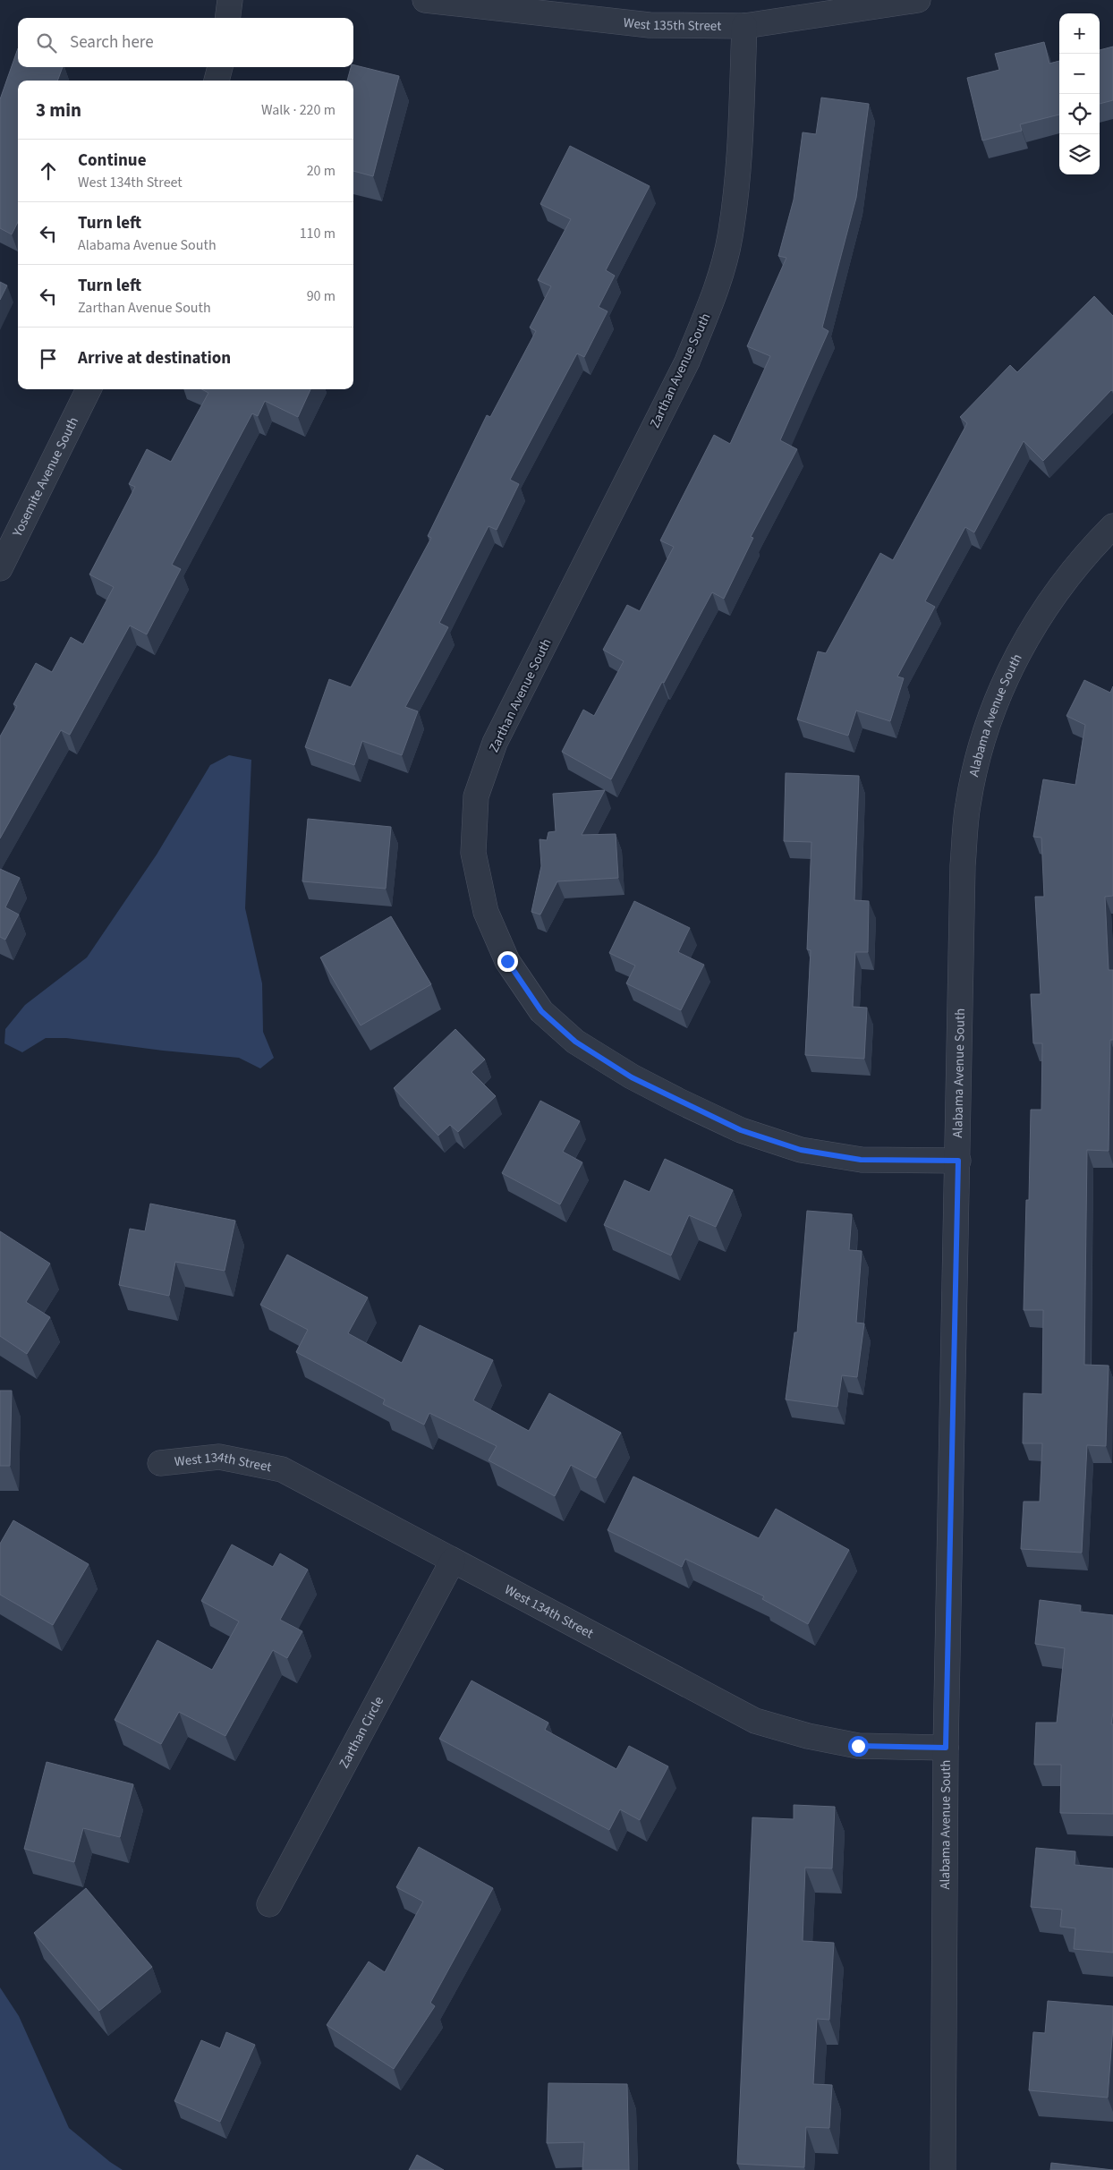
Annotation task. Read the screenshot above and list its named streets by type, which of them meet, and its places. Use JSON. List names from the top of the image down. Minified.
{"streets":{"street":["West 135th Street","Zarthan Avenue South","Yosemite Avenue South","Alabama Avenue South","West 134th Street","Zarthan Circle"]},"crossings":[["West 135th Street","Zarthan Avenue South"],["Zarthan Avenue South","Alabama Avenue South"],["Alabama Avenue South","West 134th Street"],["West 134th Street","Zarthan Circle"]],"page":{"map_buttons":["+","−"],"search":"Search here","heading":["3 min","Walk · 220 m"],"list":[["Continue","West 134th Street","20 m"],["Turn left","Alabama Avenue South","110 m"],["Turn left","Zarthan Avenue South","90 m"],"Arrive at destination"]}}
